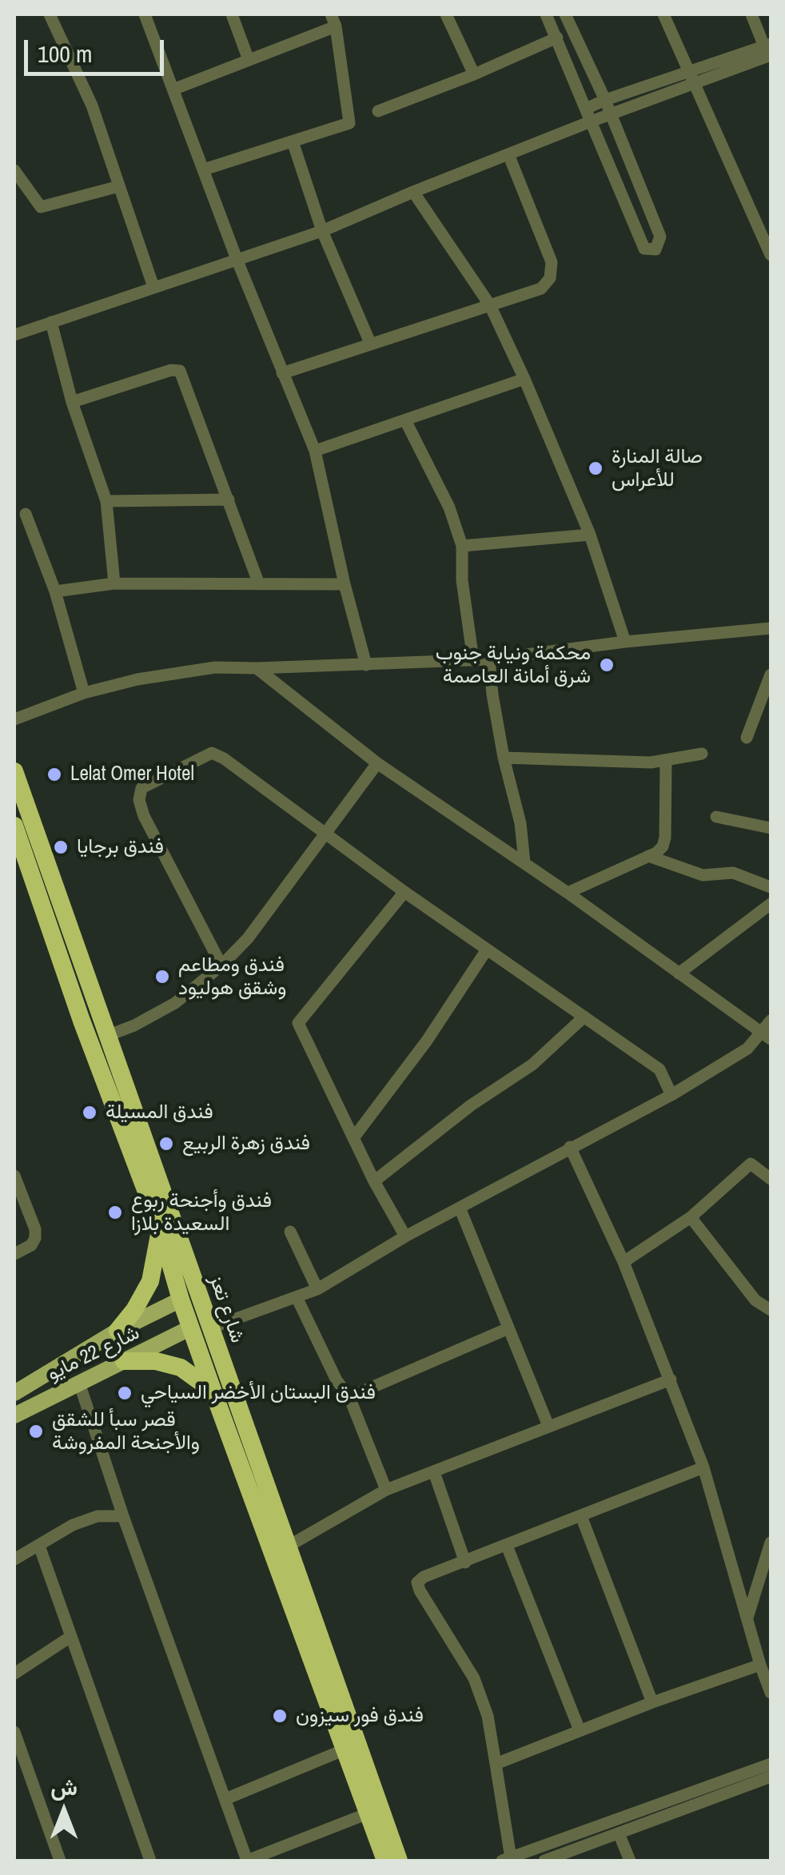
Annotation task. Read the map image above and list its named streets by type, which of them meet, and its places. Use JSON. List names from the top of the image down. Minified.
{"streets":{"highway":["شارع تعز"],"main road":["شارع 22 مايو"]},"crossings":[["شارع تعز","شارع 22 مايو"]],"places":["صالة المنارة للأعراس","محكمة ونيابة جنوب شرق أمانة العاصمة","Lelat Omer Hotel","فندق برجايا","فندق ومطاعم وشقق هوليود","فندق المسيلة","فندق زهرة الربيع","فندق وأجنحة ربوع السعيدة بلازا","فندق البستان الأخضر السياحي","قصر سبأ للشقق والأجنحة المفروشة","فندق فور سيزون"],"scale_bar":"100 m","north":"top"}
